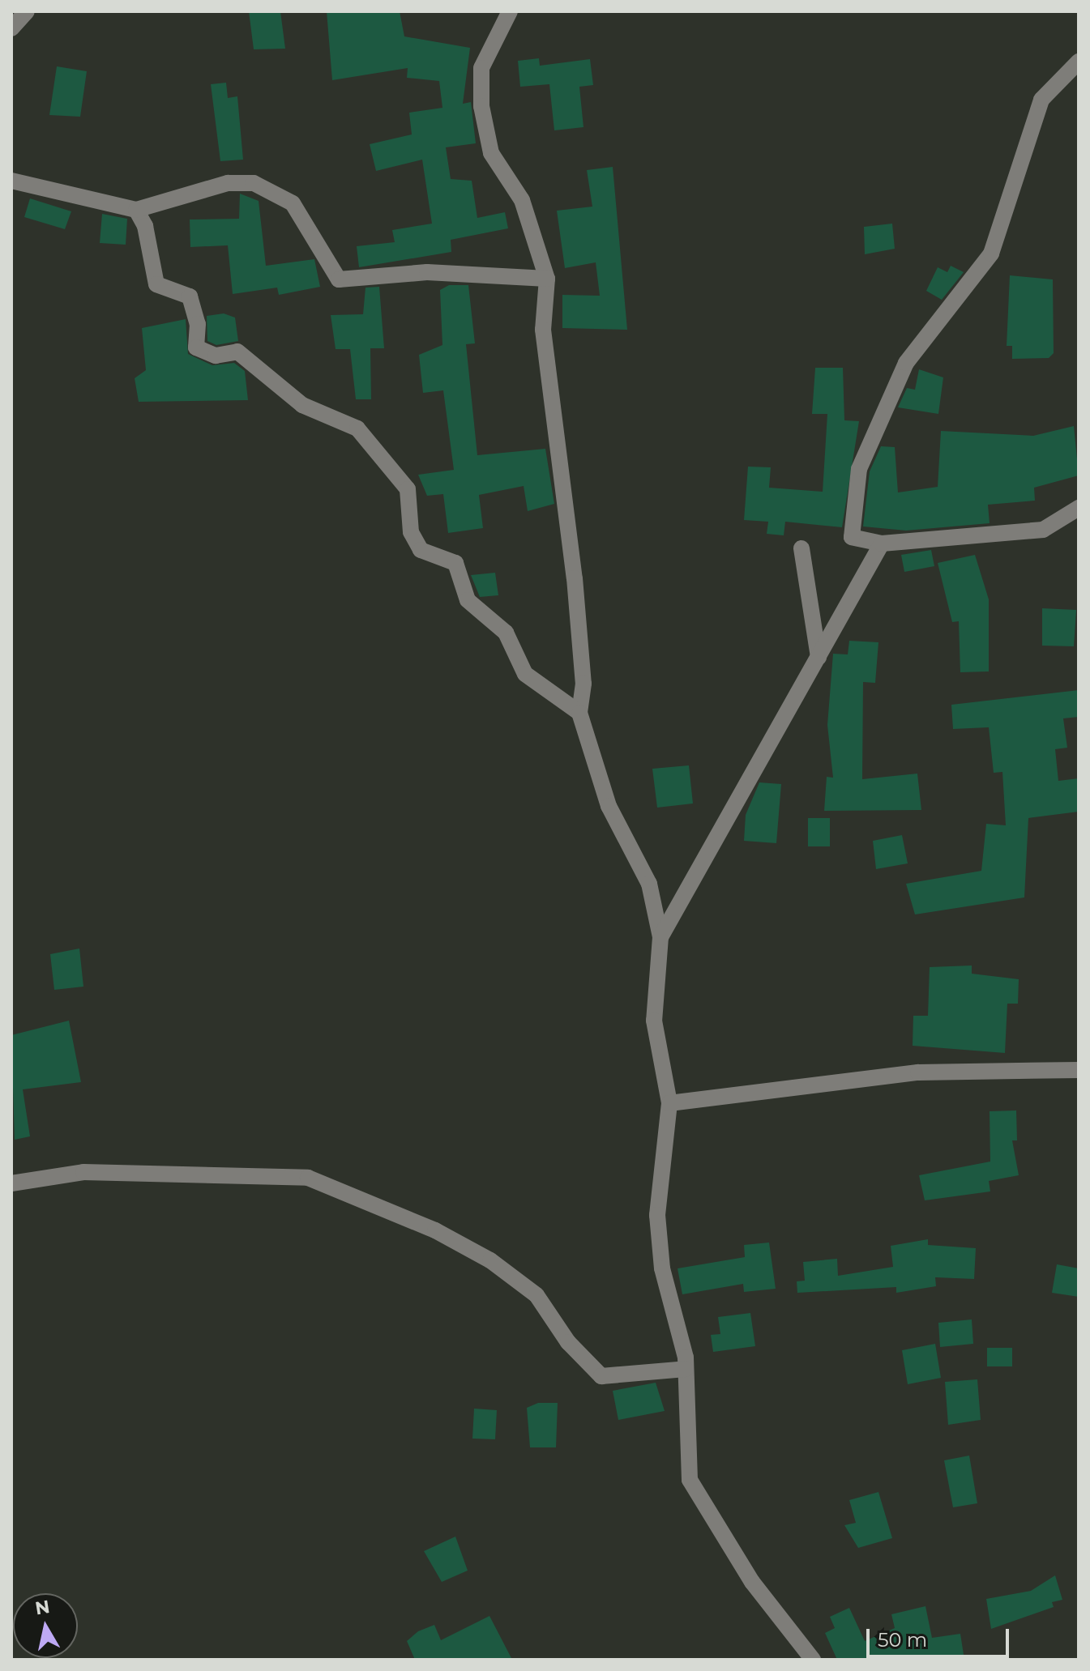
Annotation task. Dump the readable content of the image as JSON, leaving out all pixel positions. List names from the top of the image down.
{
  "scale_bar": "50 m",
  "north": "top"
}
